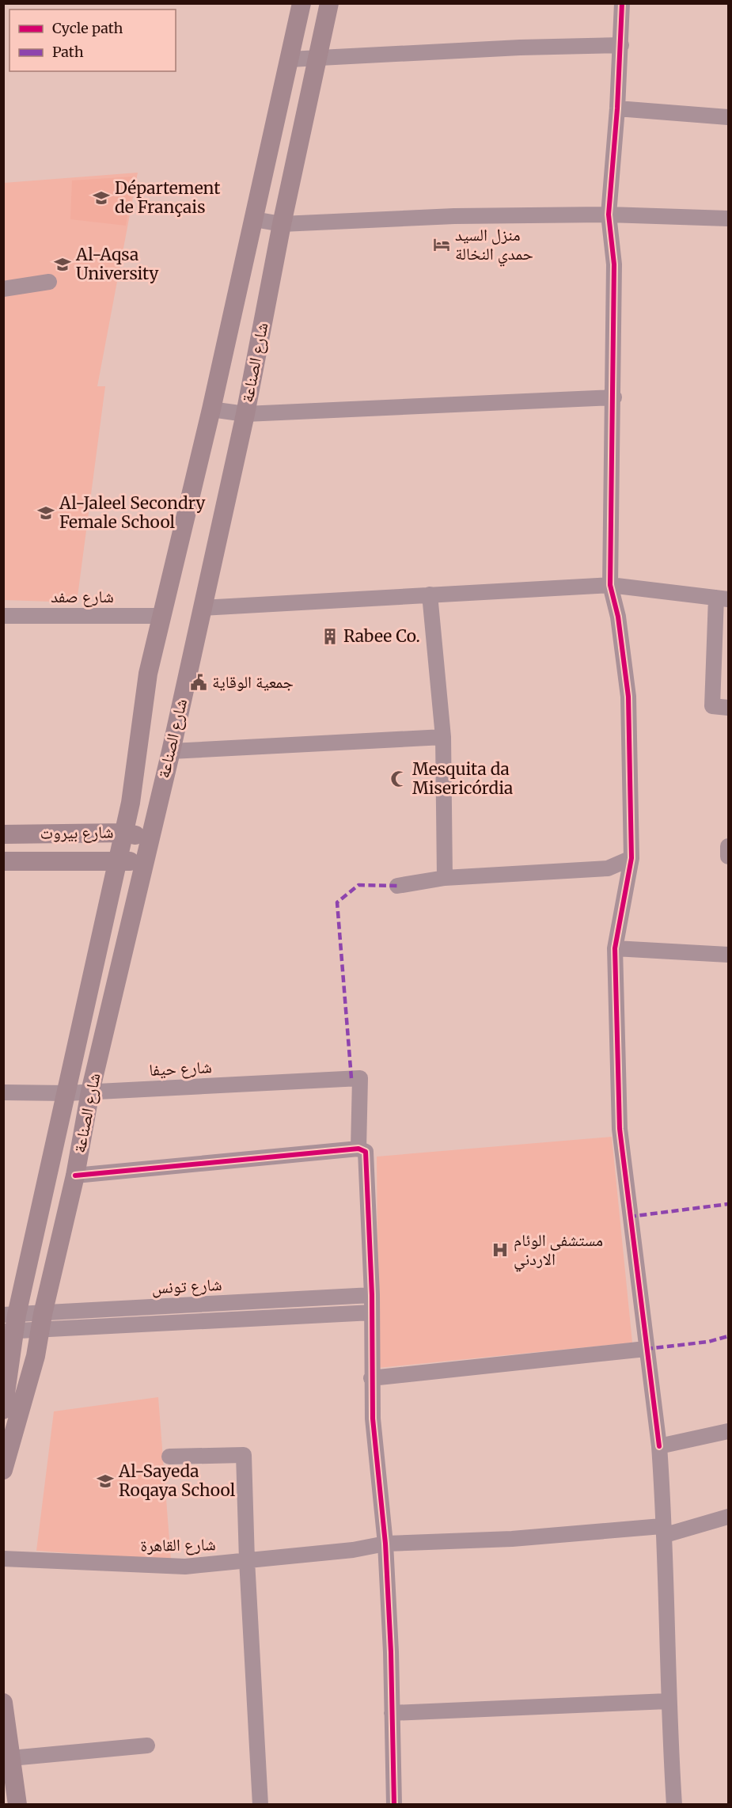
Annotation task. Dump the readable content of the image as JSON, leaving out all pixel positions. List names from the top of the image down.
{
  "streets": {
    "main road": ["شارع الصناعة", "شارع بيروت"],
    "street": [
      "شارع صفد",
      "شارع حيفا",
      "شارع تونس",
      "شارع القاهرة"
    ]
  },
  "crossings": [
    ["شارع الصناعة", "شارع صفد"],
    ["شارع الصناعة", "شارع بيروت"],
    ["شارع الصناعة", "شارع حيفا"],
    ["شارع الصناعة", "شارع تونس"]
  ],
  "places": {
    "school or university": [
      "Département de Français",
      "Al-Aqsa University",
      "Al-Jaleel Secondry Female School",
      "Al-Sayeda Roqaya School"
    ],
    "hotel": ["منزل السيد حمدي النخالة"],
    "building": ["Rabee Co."],
    "public building": ["جمعية الوقاية"],
    "mosque": ["Mesquita da Misericórdia"],
    "hospital": ["مستشفى الوئام الاردني"]
  },
  "legend": ["Cycle path", "Path"]
}
